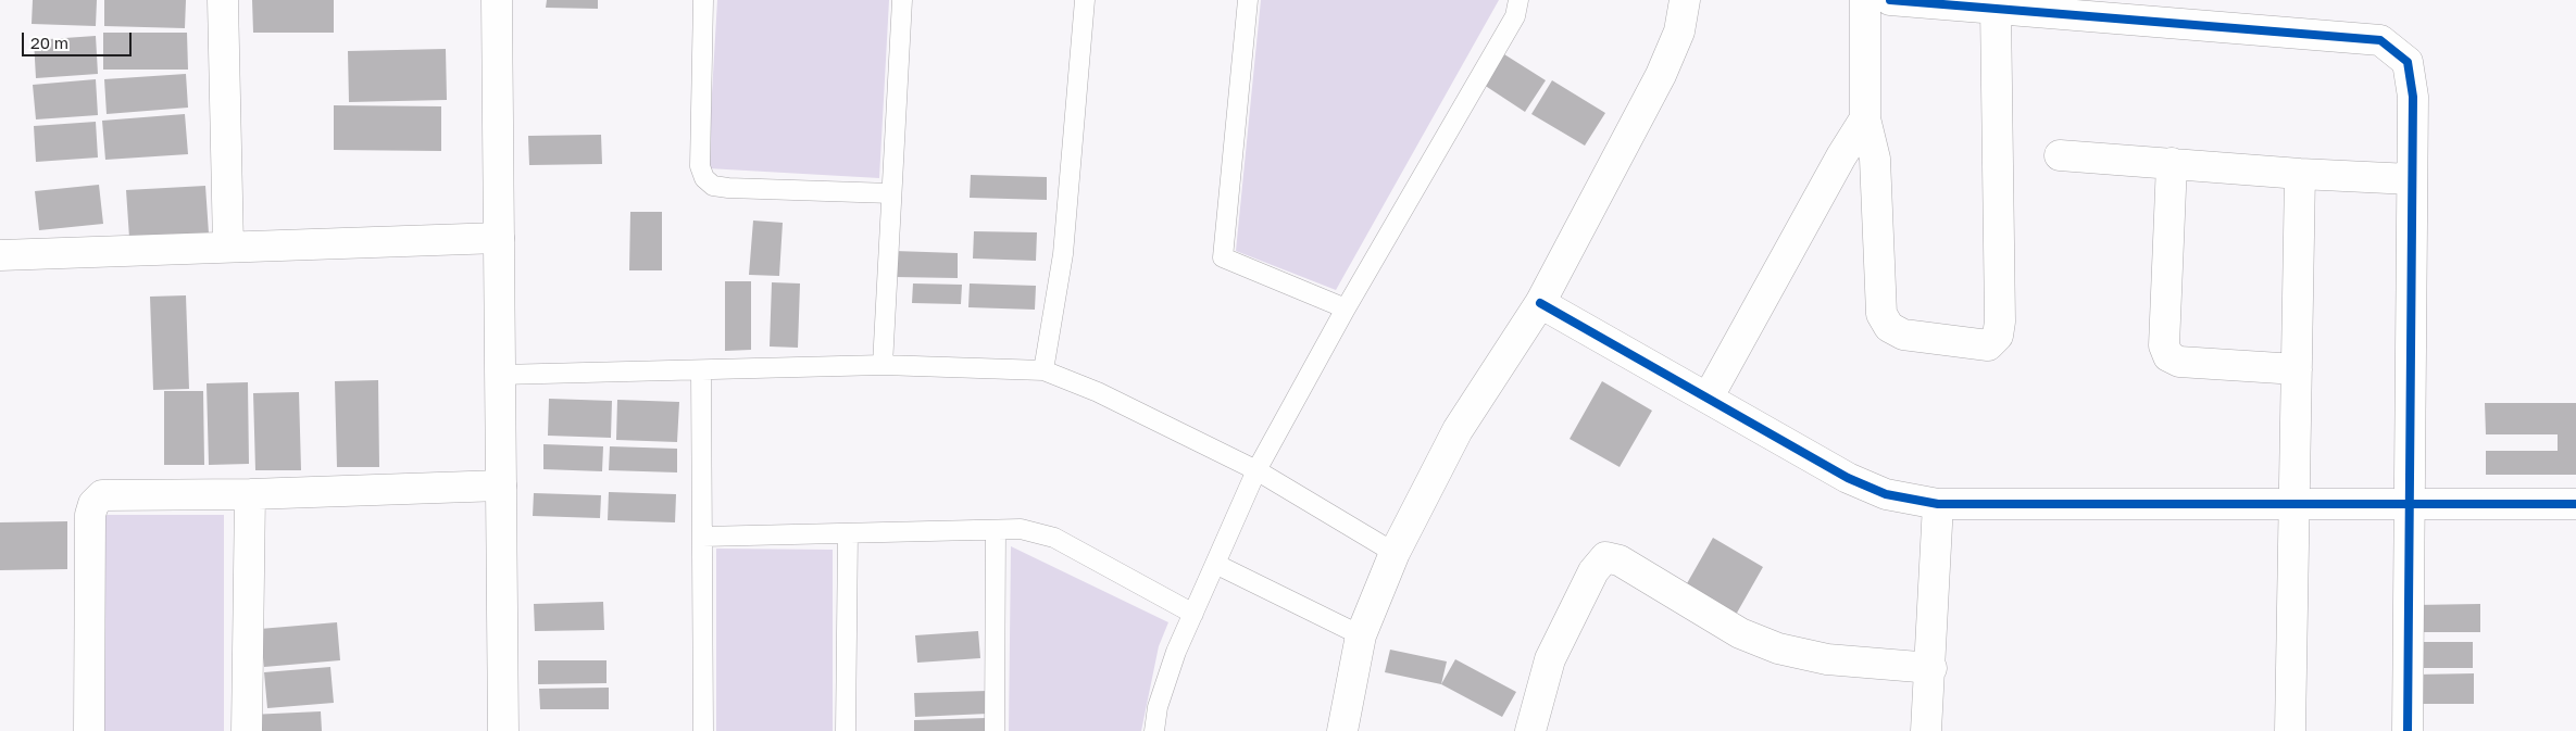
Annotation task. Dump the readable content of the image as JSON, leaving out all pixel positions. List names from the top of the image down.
{
  "scale_bar": "20 m"
}
